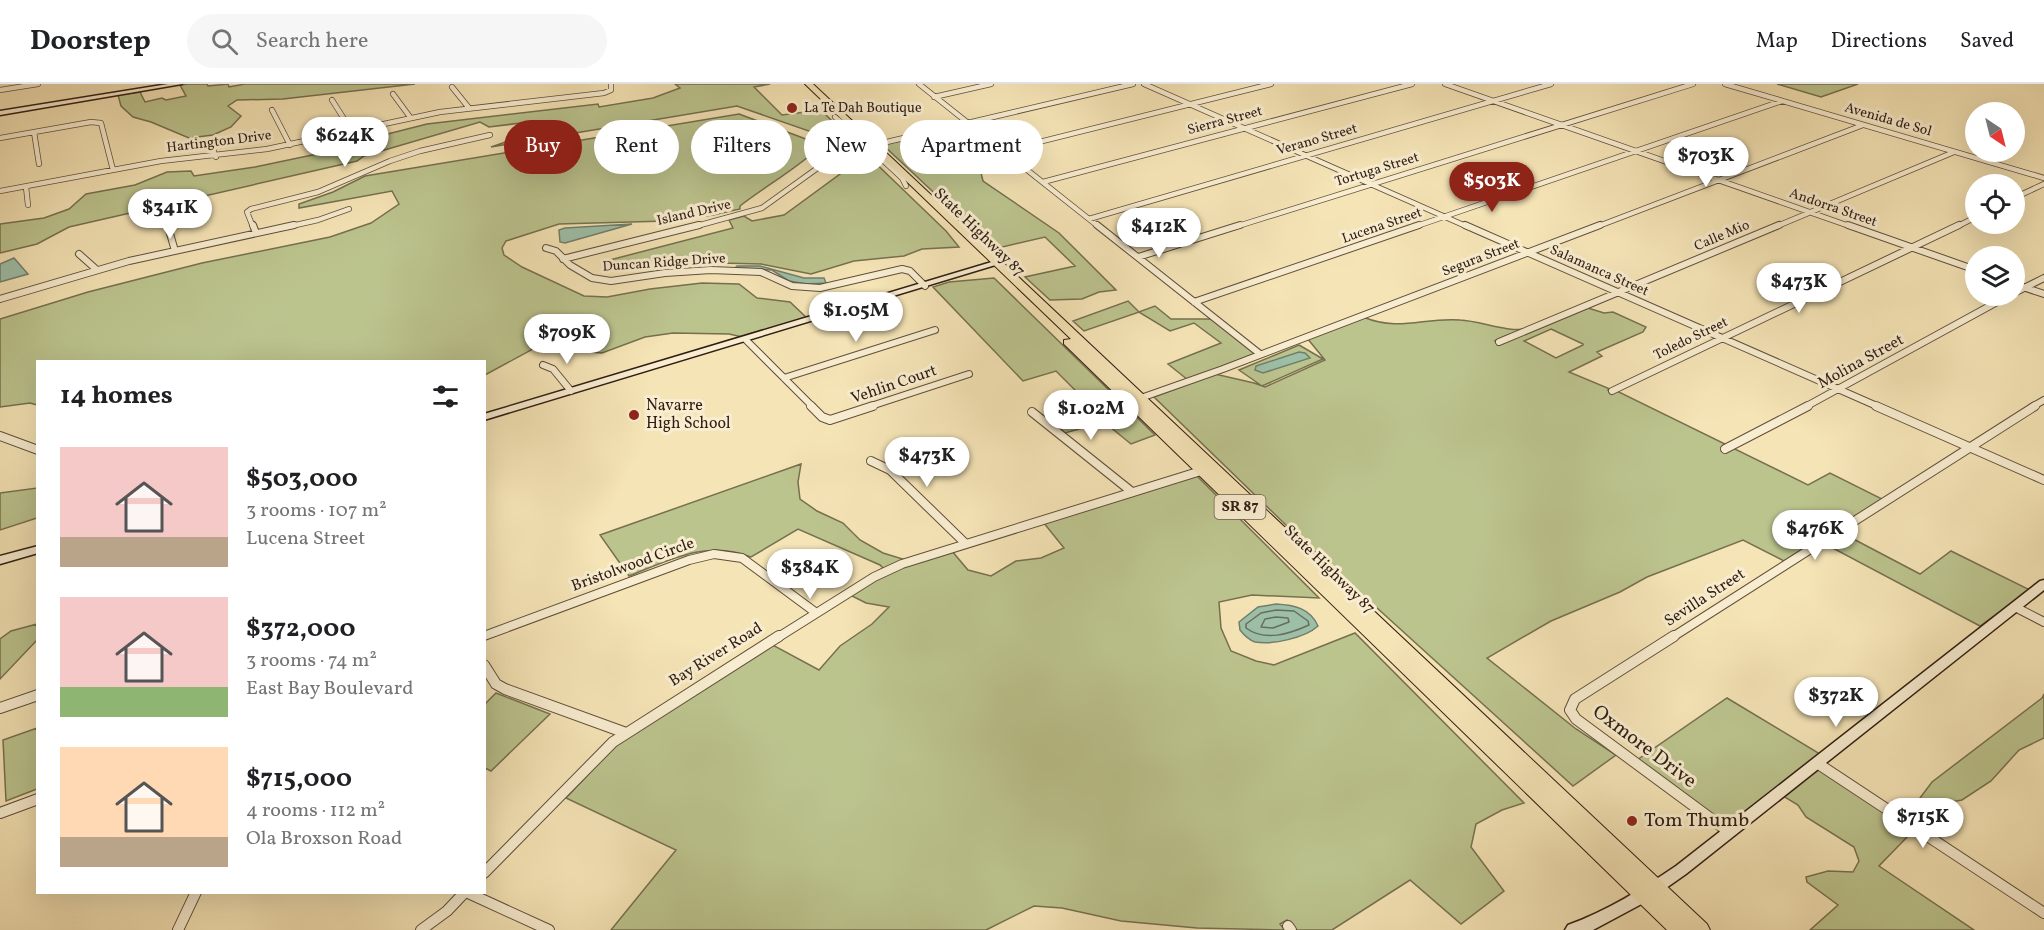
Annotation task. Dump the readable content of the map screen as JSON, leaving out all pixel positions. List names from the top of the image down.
{
  "streets": {
    "highway": ["State Highway 87", "SR 87"],
    "street": [
      "Avenida de Sol",
      "Sierra Street",
      "Verano Street",
      "Hartington Drive",
      "Tortuga Street",
      "Andorra Street",
      "Island Drive",
      "Lucena Street",
      "Calle Mio",
      "Segura Street",
      "Duncan Ridge Drive",
      "Salamanca Street",
      "Toledo Street",
      "Molina Street",
      "Vehlin Court",
      "Bristolwood Circle",
      "Sevilla Street",
      "Bay River Road",
      "Oxmore Drive"
    ]
  },
  "crossings": [
    ["Avenida de Sol", "Lucena Street"],
    ["Avenida de Sol", "Calle Mio"],
    ["Avenida de Sol", "Segura Street"],
    ["Sierra Street", "Salamanca Street"],
    ["Verano Street", "Andorra Street"],
    ["Verano Street", "Salamanca Street"],
    ["Tortuga Street", "Andorra Street"],
    ["Tortuga Street", "Salamanca Street"],
    ["Andorra Street", "Lucena Street"],
    ["Andorra Street", "Calle Mio"],
    ["Andorra Street", "Segura Street"],
    ["Andorra Street", "Toledo Street"],
    ["Island Drive", "Duncan Ridge Drive"],
    ["Lucena Street", "Salamanca Street"],
    ["State Highway 87", "SR 87"],
    ["State Highway 87", "Bay River Road"],
    ["Calle Mio", "Salamanca Street"],
    ["Segura Street", "Salamanca Street"],
    ["Segura Street", "SR 87"],
    ["Salamanca Street", "Toledo Street"],
    ["Salamanca Street", "Molina Street"],
    ["Salamanca Street", "Sevilla Street"],
    ["SR 87", "Bay River Road"],
    ["Bristolwood Circle", "Bay River Road"],
    ["Sevilla Street", "Oxmore Drive"]
  ],
  "places": ["La Te Dah Boutique", "Navarre High School", "Tom Thumb"],
  "north": "bottom right",
  "page": {
    "header": "Doorstep",
    "search": "Search here",
    "nav": ["Map", "Directions", "Saved"],
    "price": [
      "$624K",
      "$703K",
      "$503K",
      "$341K",
      "$412K",
      "$473K",
      "$1.05M",
      "$709K",
      "$1.02M",
      "$473K",
      "$476K",
      "$384K",
      "$372K",
      "$715K"
    ],
    "chip": [
      "Buy",
      "Rent",
      "Filters",
      "New",
      "Apartment"
    ],
    "heading": "14 homes",
    "list": [
      {
        "name": "$503,000",
        "note": "3 rooms · 107 m² · Lucena Street"
      },
      {
        "name": "$372,000",
        "note": "3 rooms · 74 m² · East Bay Boulevard"
      },
      {
        "name": "$715,000",
        "note": "4 rooms · 112 m² · Ola Broxson Road"
      }
    ]
  }
}
